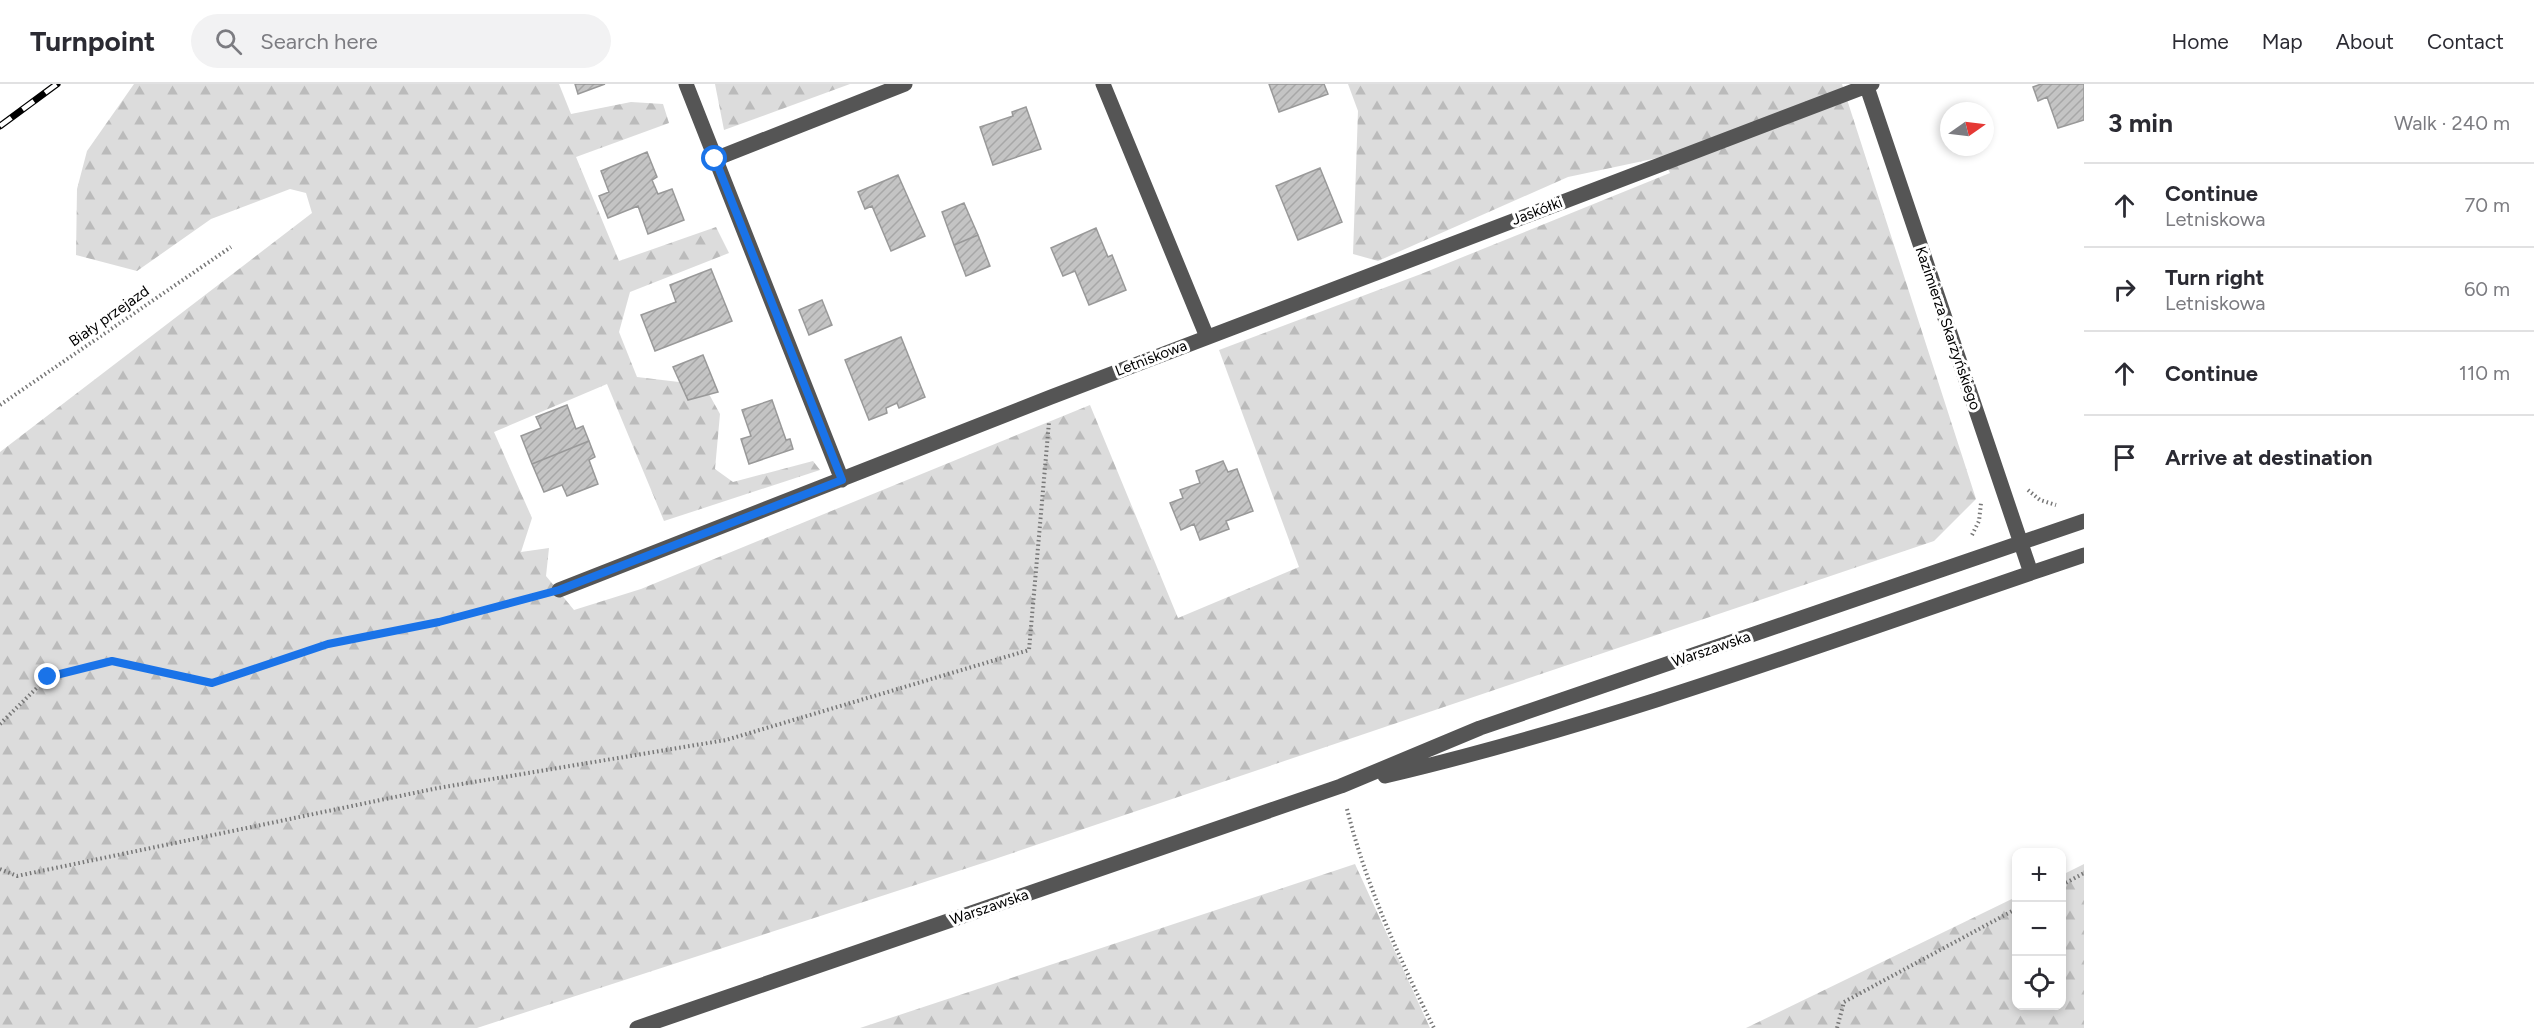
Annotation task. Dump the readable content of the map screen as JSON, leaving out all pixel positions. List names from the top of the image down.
{
  "streets": {
    "street": [
      "Jaskółki",
      "Kazimierza Skarżyńskiego",
      "Letniskowa",
      "Warszawska"
    ],
    "path": ["Biały przejazd"]
  },
  "crossings": [
    ["Jaskółki", "Kazimierza Skarżyńskiego"],
    ["Jaskółki", "Letniskowa"],
    ["Kazimierza Skarżyńskiego", "Warszawska"]
  ],
  "north": "right",
  "page": {
    "header": "Turnpoint",
    "search": "Search here",
    "nav": [
      "Home",
      "Map",
      "About",
      "Contact"
    ],
    "heading": ["3 min", "Walk · 240 m"],
    "list": [
      ["Continue", "Letniskowa", "70 m"],
      ["Turn right", "Letniskowa", "60 m"],
      ["Continue", "110 m"],
      "Arrive at destination"
    ],
    "map_buttons": ["+", "−"]
  }
}
